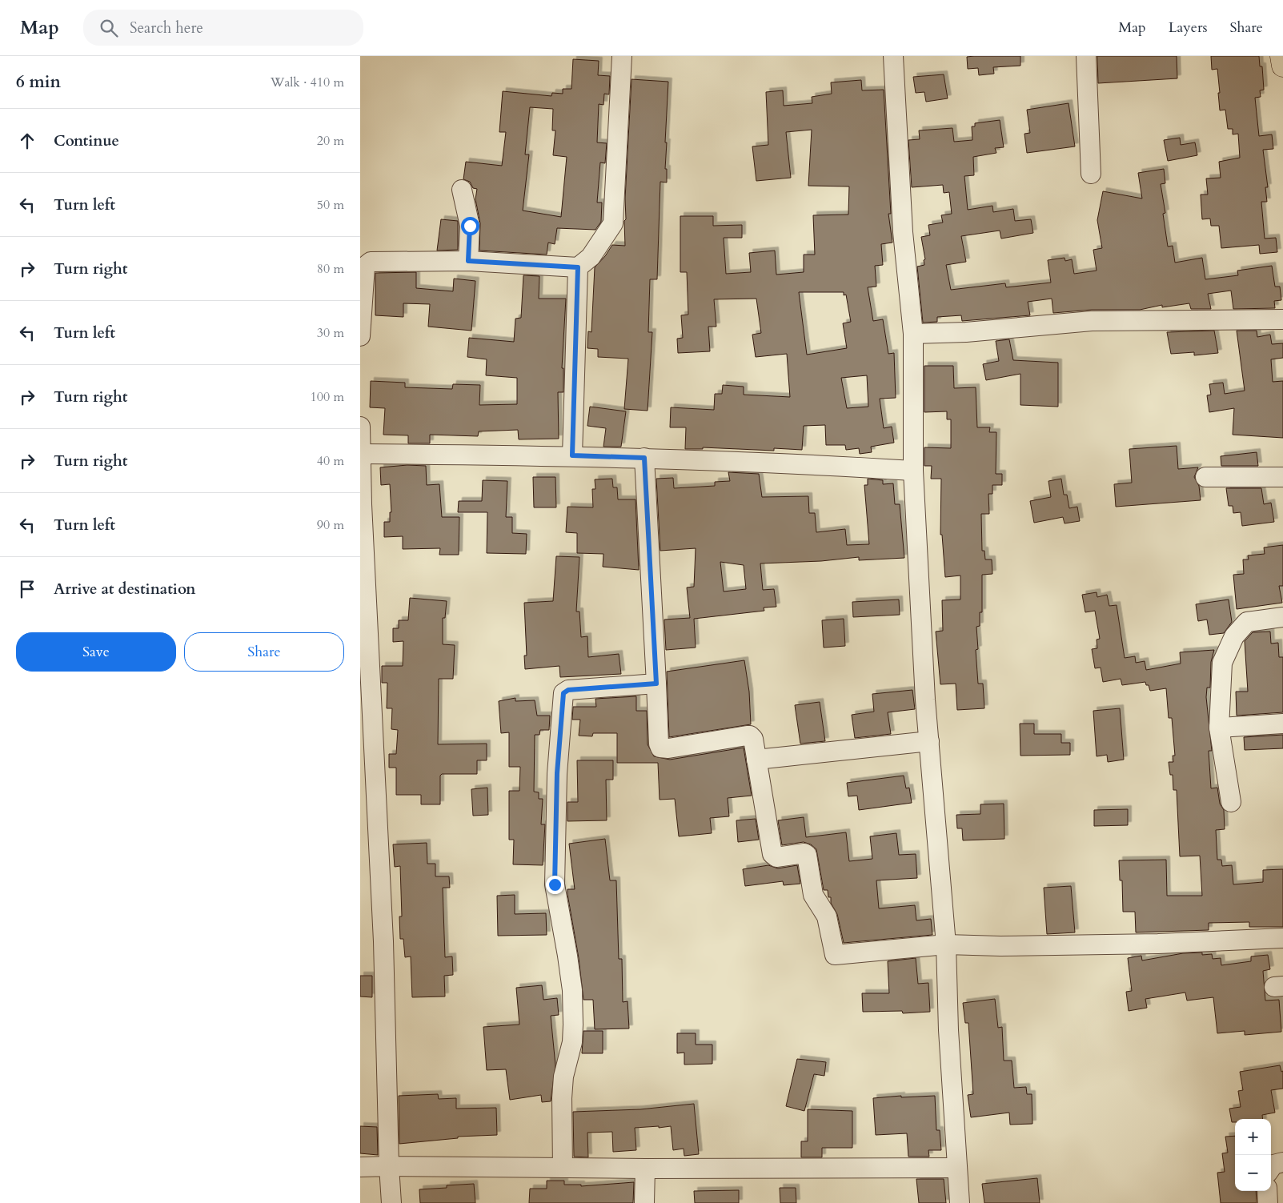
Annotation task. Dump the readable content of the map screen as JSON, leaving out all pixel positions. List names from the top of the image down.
{
  "page": {
    "header": "Map",
    "search": "Search here",
    "nav": ["Map", "Layers", "Share"],
    "heading": ["6 min", "Walk · 410 m"],
    "list": [
      ["Continue", "20 m"],
      ["Turn left", "50 m"],
      ["Turn right", "80 m"],
      ["Turn left", "30 m"],
      ["Turn right", "100 m"],
      ["Turn right", "40 m"],
      ["Turn left", "90 m"],
      "Arrive at destination"
    ],
    "buttons": ["Save", "Share"],
    "map_buttons": ["+", "−"]
  }
}
